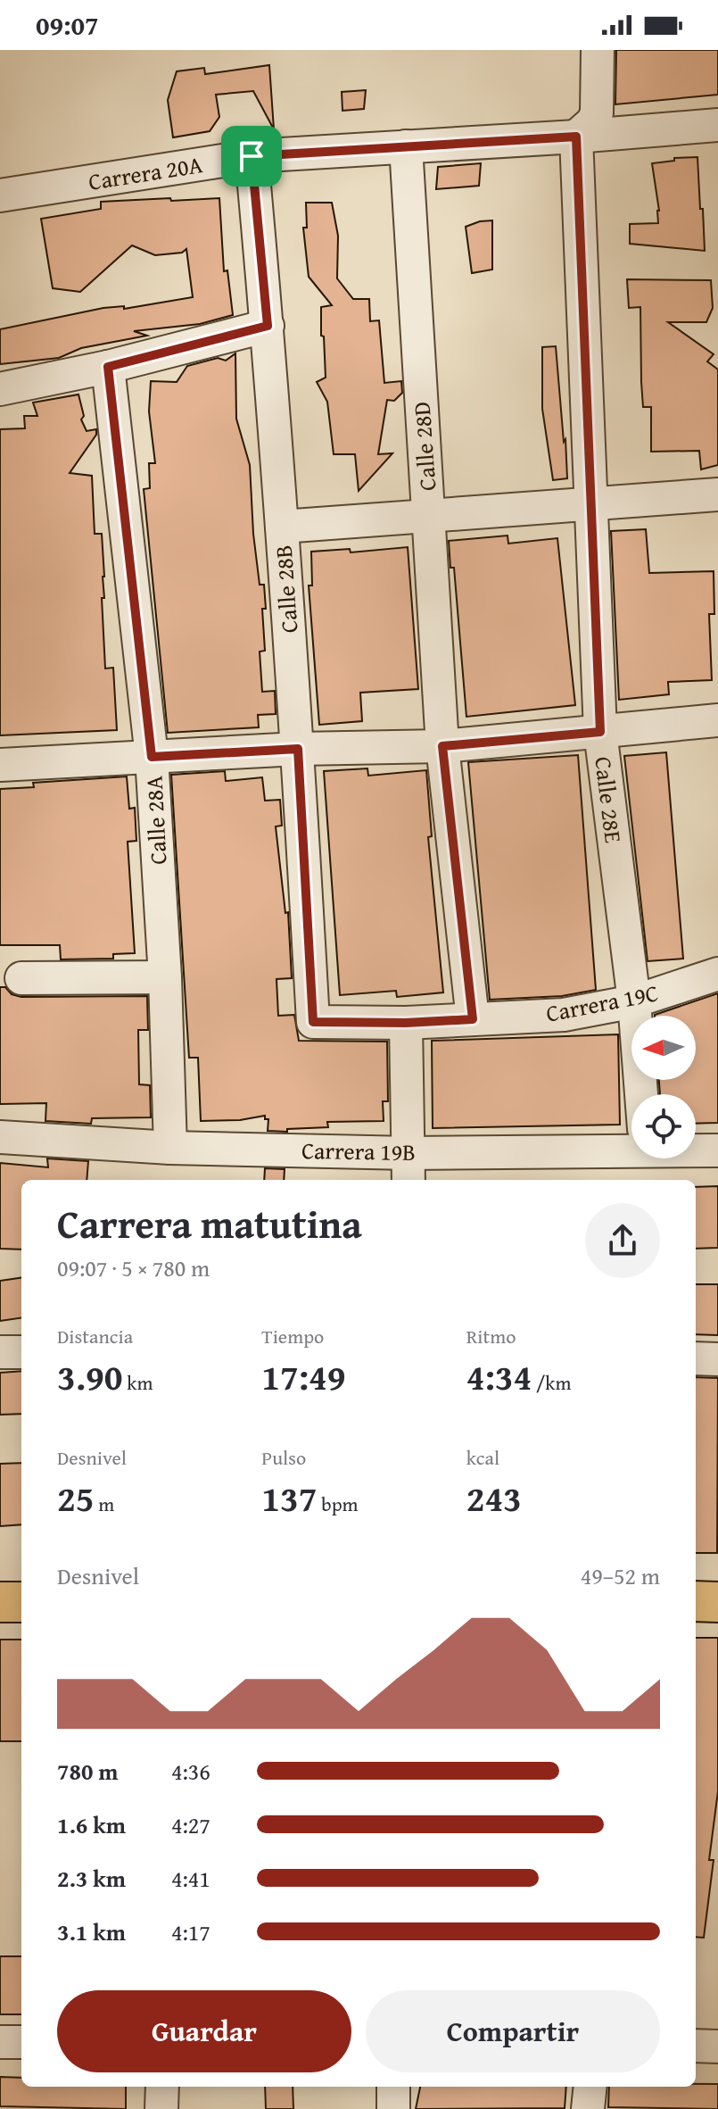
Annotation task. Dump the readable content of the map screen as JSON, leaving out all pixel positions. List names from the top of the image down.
{
  "streets": {
    "street": [
      "Carrera 20A",
      "Calle 28D",
      "Calle 28B",
      "Calle 28E",
      "Calle 28A",
      "Carrera 19C",
      "Carrera 19B"
    ]
  },
  "crossings": [
    ["Carrera 20A", "Calle 28D"],
    ["Carrera 20A", "Calle 28B"],
    ["Carrera 20A", "Calle 28E"],
    ["Calle 28D", "Carrera 19C"],
    ["Calle 28B", "Carrera 19C"],
    ["Calle 28E", "Carrera 19C"],
    ["Calle 28A", "Carrera 19B"]
  ],
  "north": "left",
  "page": {
    "status": "09:07",
    "heading": ["Carrera matutina", "09:07 · 5 × 780 m"],
    "stats": [
      ["Distancia", "3.90 km"],
      ["Tiempo", "17:49"],
      ["Ritmo", "4:34 /km"],
      ["Desnivel", "25 m"],
      ["Pulso", "137 bpm"],
      ["kcal", "243"]
    ],
    "chart": ["Desnivel", "49–52 m"],
    "list": [
      {
        "name": "780 m",
        "note": "4:36"
      },
      {
        "name": "1.6 km",
        "note": "4:27"
      },
      {
        "name": "2.3 km",
        "note": "4:41"
      },
      {
        "name": "3.1 km",
        "note": "4:17"
      }
    ],
    "buttons": ["Guardar", "Compartir"]
  }
}
